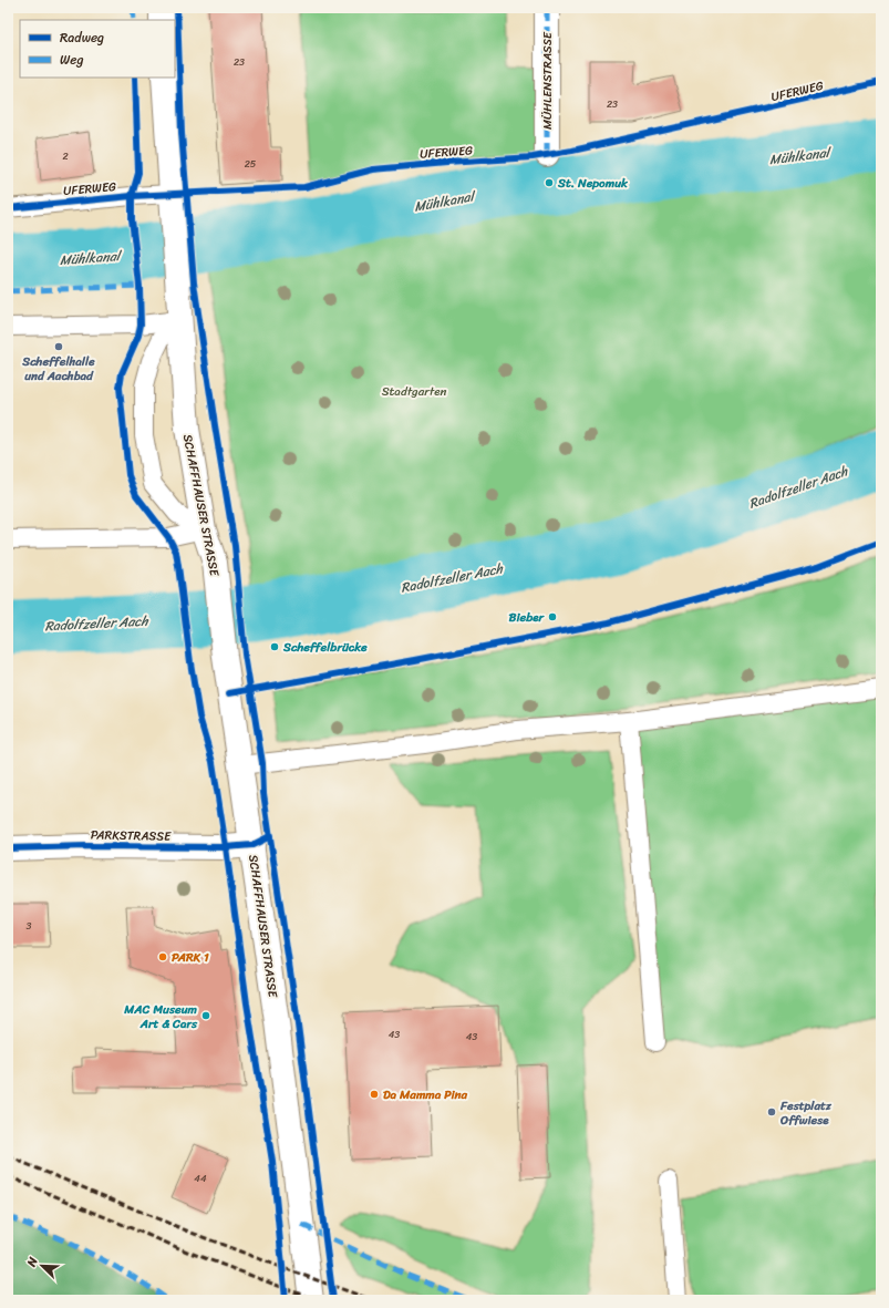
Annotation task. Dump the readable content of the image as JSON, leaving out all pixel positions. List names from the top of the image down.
{
  "streets": {
    "main road": ["MÜHLENSTRASSE", "SCHAFFHAUSER STRASSE", "PARKSTRASSE"],
    "lane": ["UFERWEG"]
  },
  "crossings": [
    ["UFERWEG", "SCHAFFHAUSER STRASSE"],
    ["SCHAFFHAUSER STRASSE", "PARKSTRASSE"]
  ],
  "water": ["Mühlkanal", "Radolfzeller Aach"],
  "parks": ["Stadtgarten"],
  "places": [
    "St. Nepomuk",
    "Scheffelhalle und Aachbad",
    "Bieber",
    "Scheffelbrücke",
    "PARK 1",
    "MAC Museum Art & Cars",
    "Da Mamma Pina",
    "Festplatz Offwiese"
  ],
  "house_numbers": [
    "23",
    "23",
    "2",
    "25",
    "3",
    "43",
    "43",
    "44"
  ],
  "legend": ["Radweg", "Weg"],
  "north": "top left"
}
